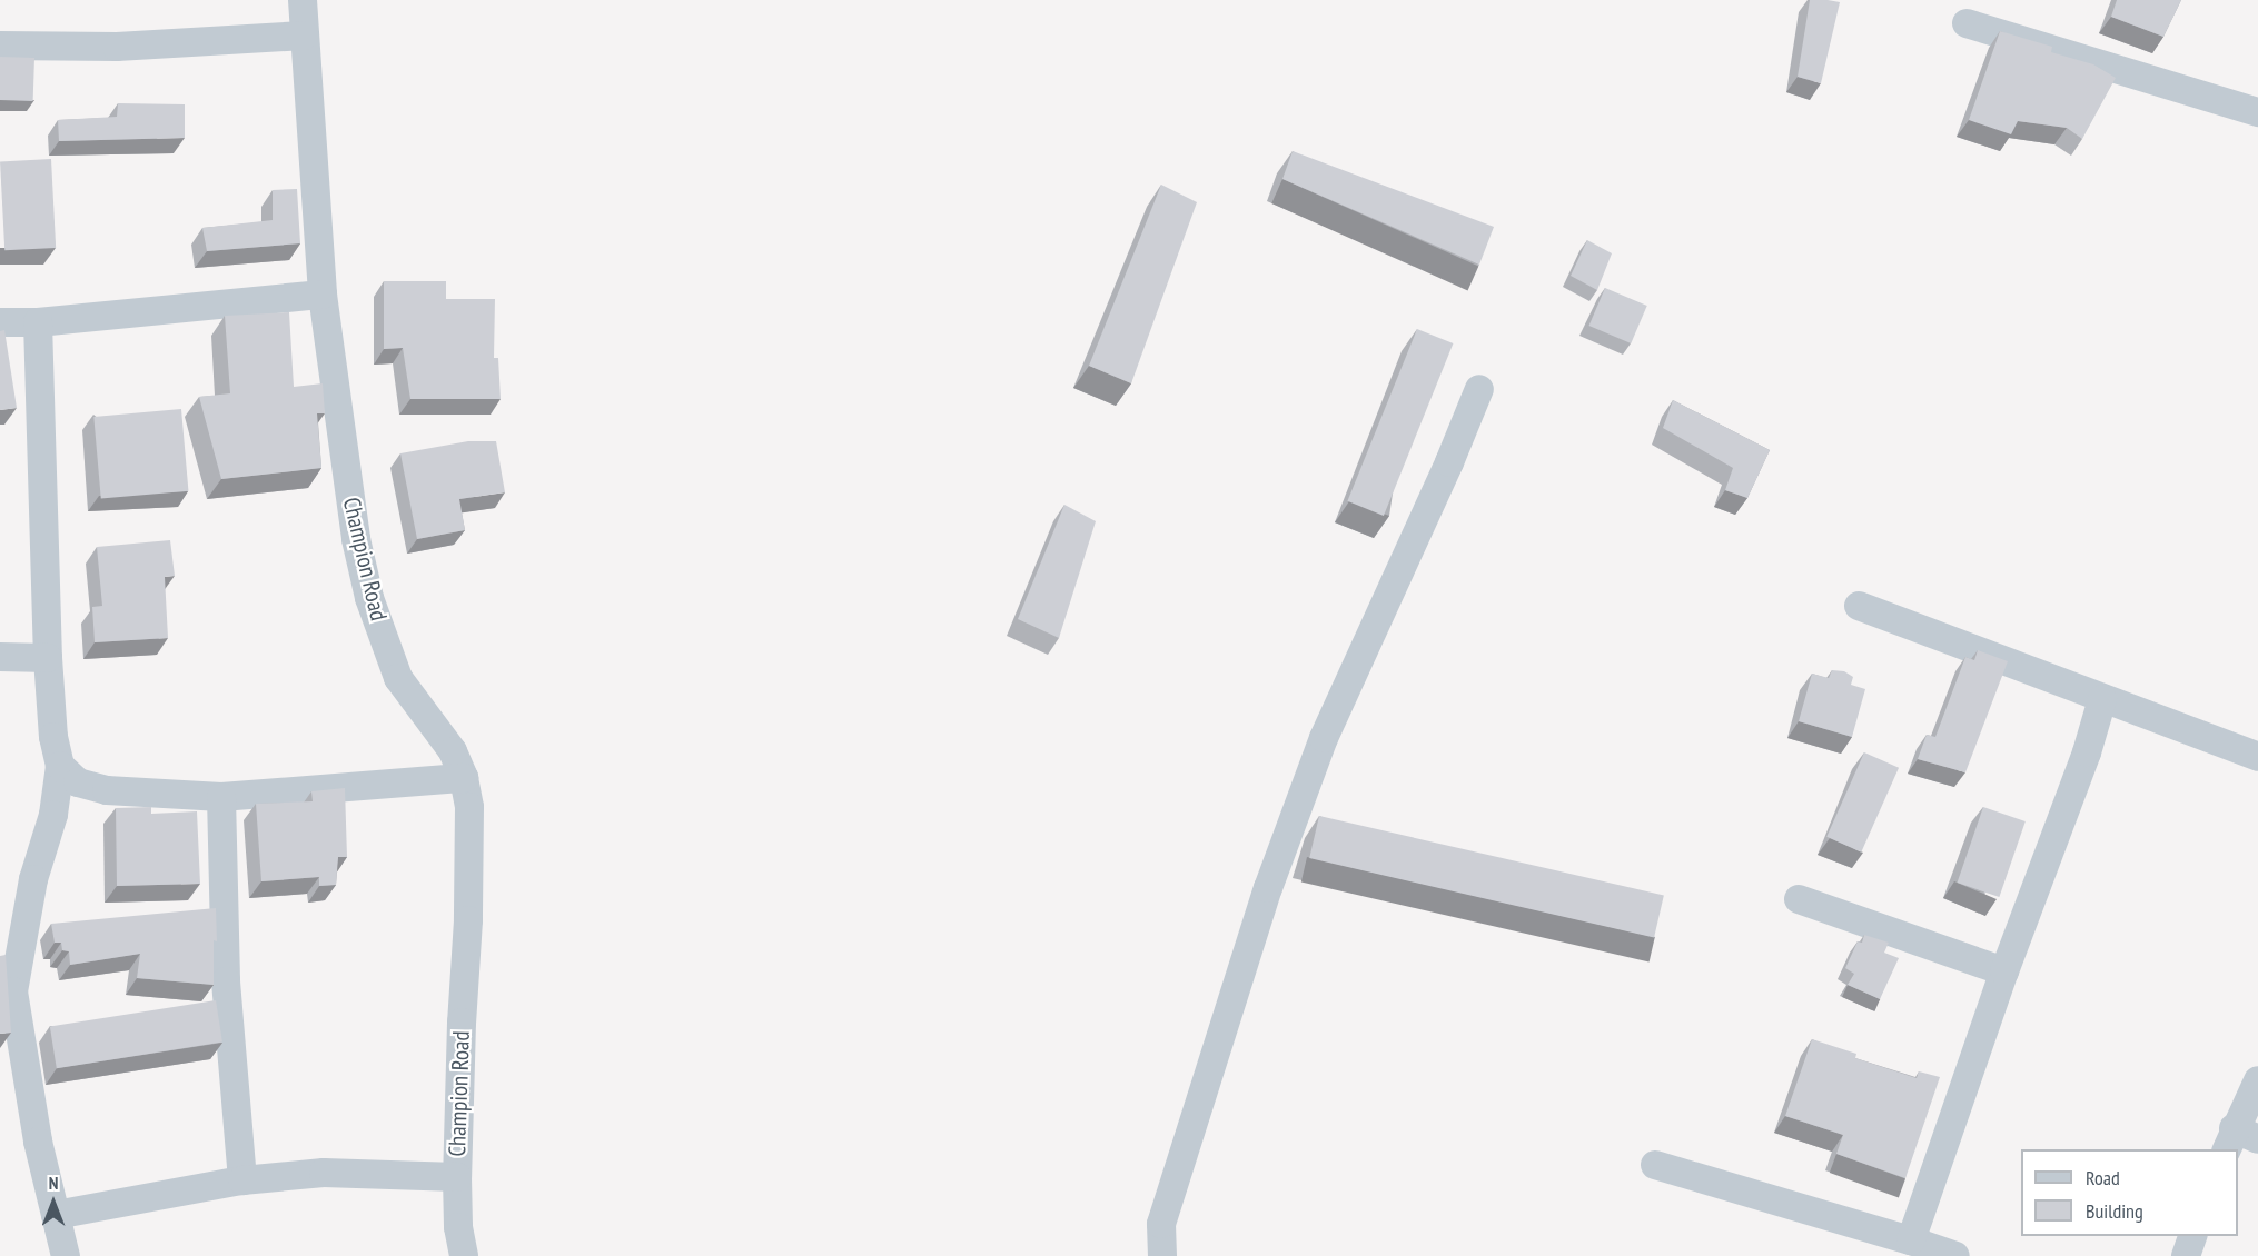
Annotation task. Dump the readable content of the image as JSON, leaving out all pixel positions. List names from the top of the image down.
{
  "streets": {
    "street": ["Champion Road"]
  },
  "legend": ["Road", "Building"],
  "north": "top"
}
